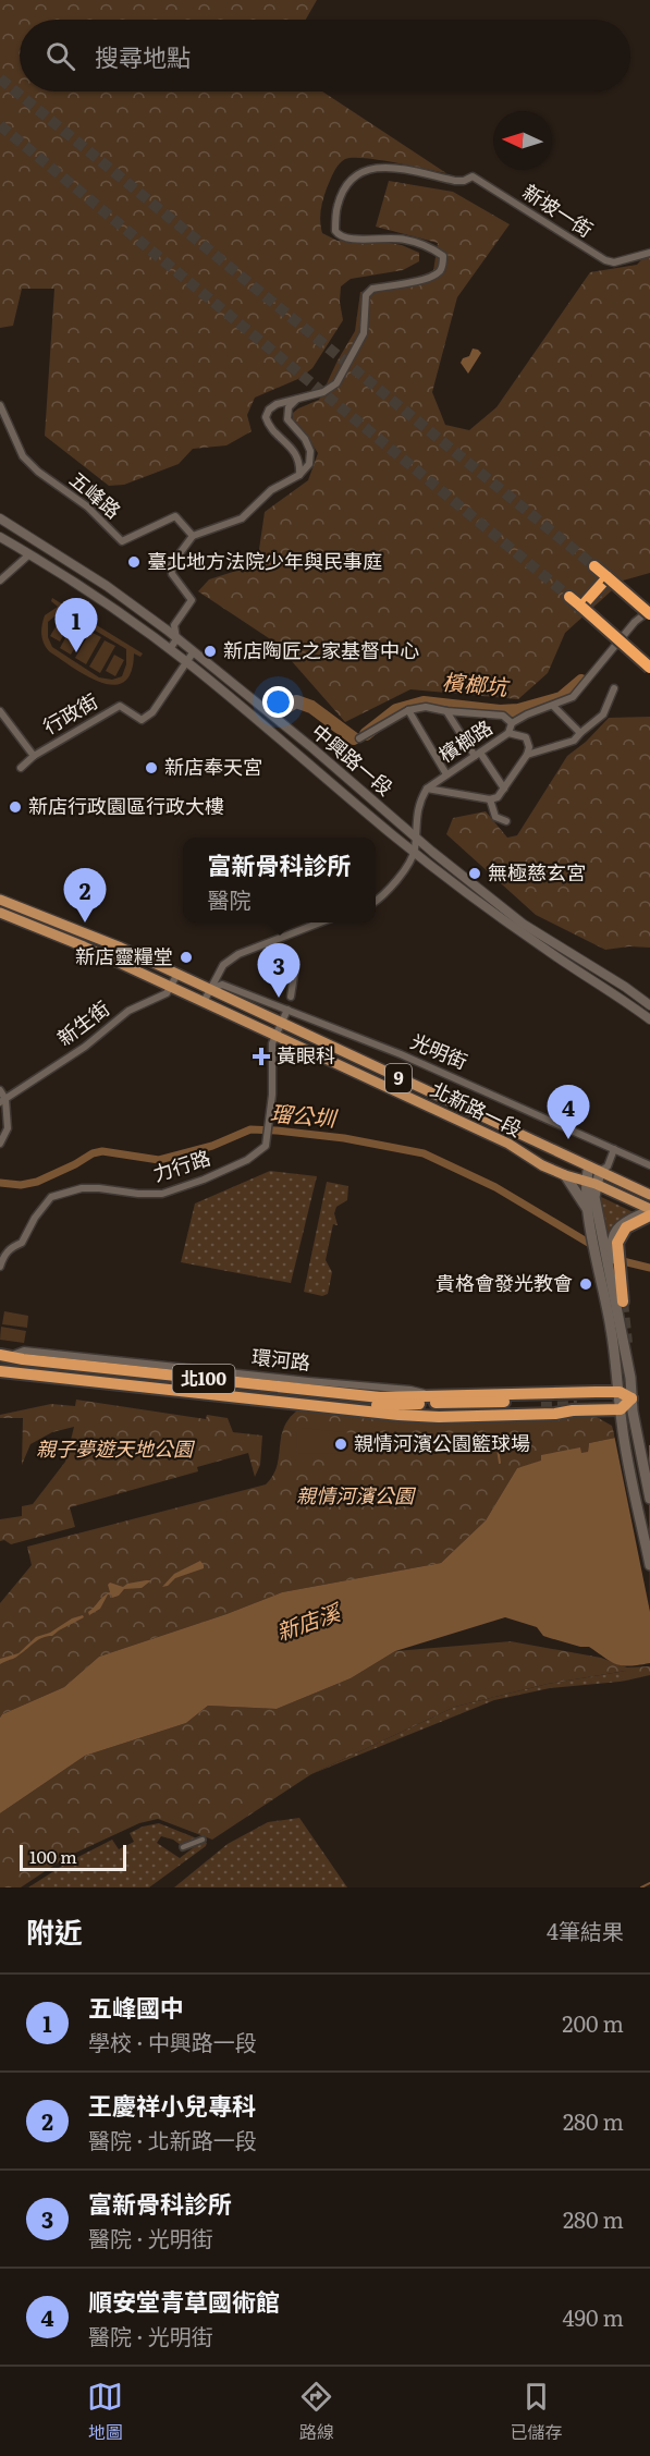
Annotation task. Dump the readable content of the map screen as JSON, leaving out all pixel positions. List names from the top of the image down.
{
  "streets": {
    "highway": ["環河路", "北100"],
    "main road": ["9", "北新路一段"],
    "street": [
      "新坡一街",
      "五峰路",
      "行政街",
      "檳榔路",
      "中興路一段",
      "新生街",
      "光明街",
      "力行路"
    ]
  },
  "crossings": [
    ["行政街", "中興路一段"],
    ["新生街", "北新路一段"],
    ["光明街", "北新路一段"],
    ["光明街", "力行路"],
    ["北新路一段", "力行路"],
    ["環河路", "北100"]
  ],
  "water": ["檳榔坑", "瑠公圳", "新店溪"],
  "parks": ["親子夢遊天地公園", "親情河濱公園"],
  "places": {
    "other": [
      "臺北地方法院少年與民事庭",
      "新店陶匠之家基督中心",
      "新店奉天宮",
      "新店行政園區行政大樓",
      "無極慈玄宮",
      "新店靈糧堂",
      "貴格會發光教會",
      "親情河濱公園籃球場"
    ],
    "health": ["黃眼科"]
  },
  "scale_bar": "100 m",
  "north": "left",
  "page": {
    "search": "搜尋地點",
    "pins": [
      "1",
      "2",
      "3",
      "4"
    ],
    "popup": ["富新骨科診所", "醫院"],
    "scale": "100 m",
    "heading": ["附近", "4筆結果"],
    "list": [
      {
        "mark": "1",
        "name": "五峰國中",
        "note": "學校 · 中興路一段",
        "value": "200 m"
      },
      {
        "mark": "2",
        "name": "王慶祥小兒專科",
        "note": "醫院 · 北新路一段",
        "value": "280 m"
      },
      {
        "mark": "3",
        "name": "富新骨科診所",
        "note": "醫院 · 光明街",
        "value": "280 m"
      },
      {
        "mark": "4",
        "name": "順安堂青草國術館",
        "note": "醫院 · 光明街",
        "value": "490 m"
      }
    ],
    "nav": ["地圖", "路線", "已儲存"]
  }
}
